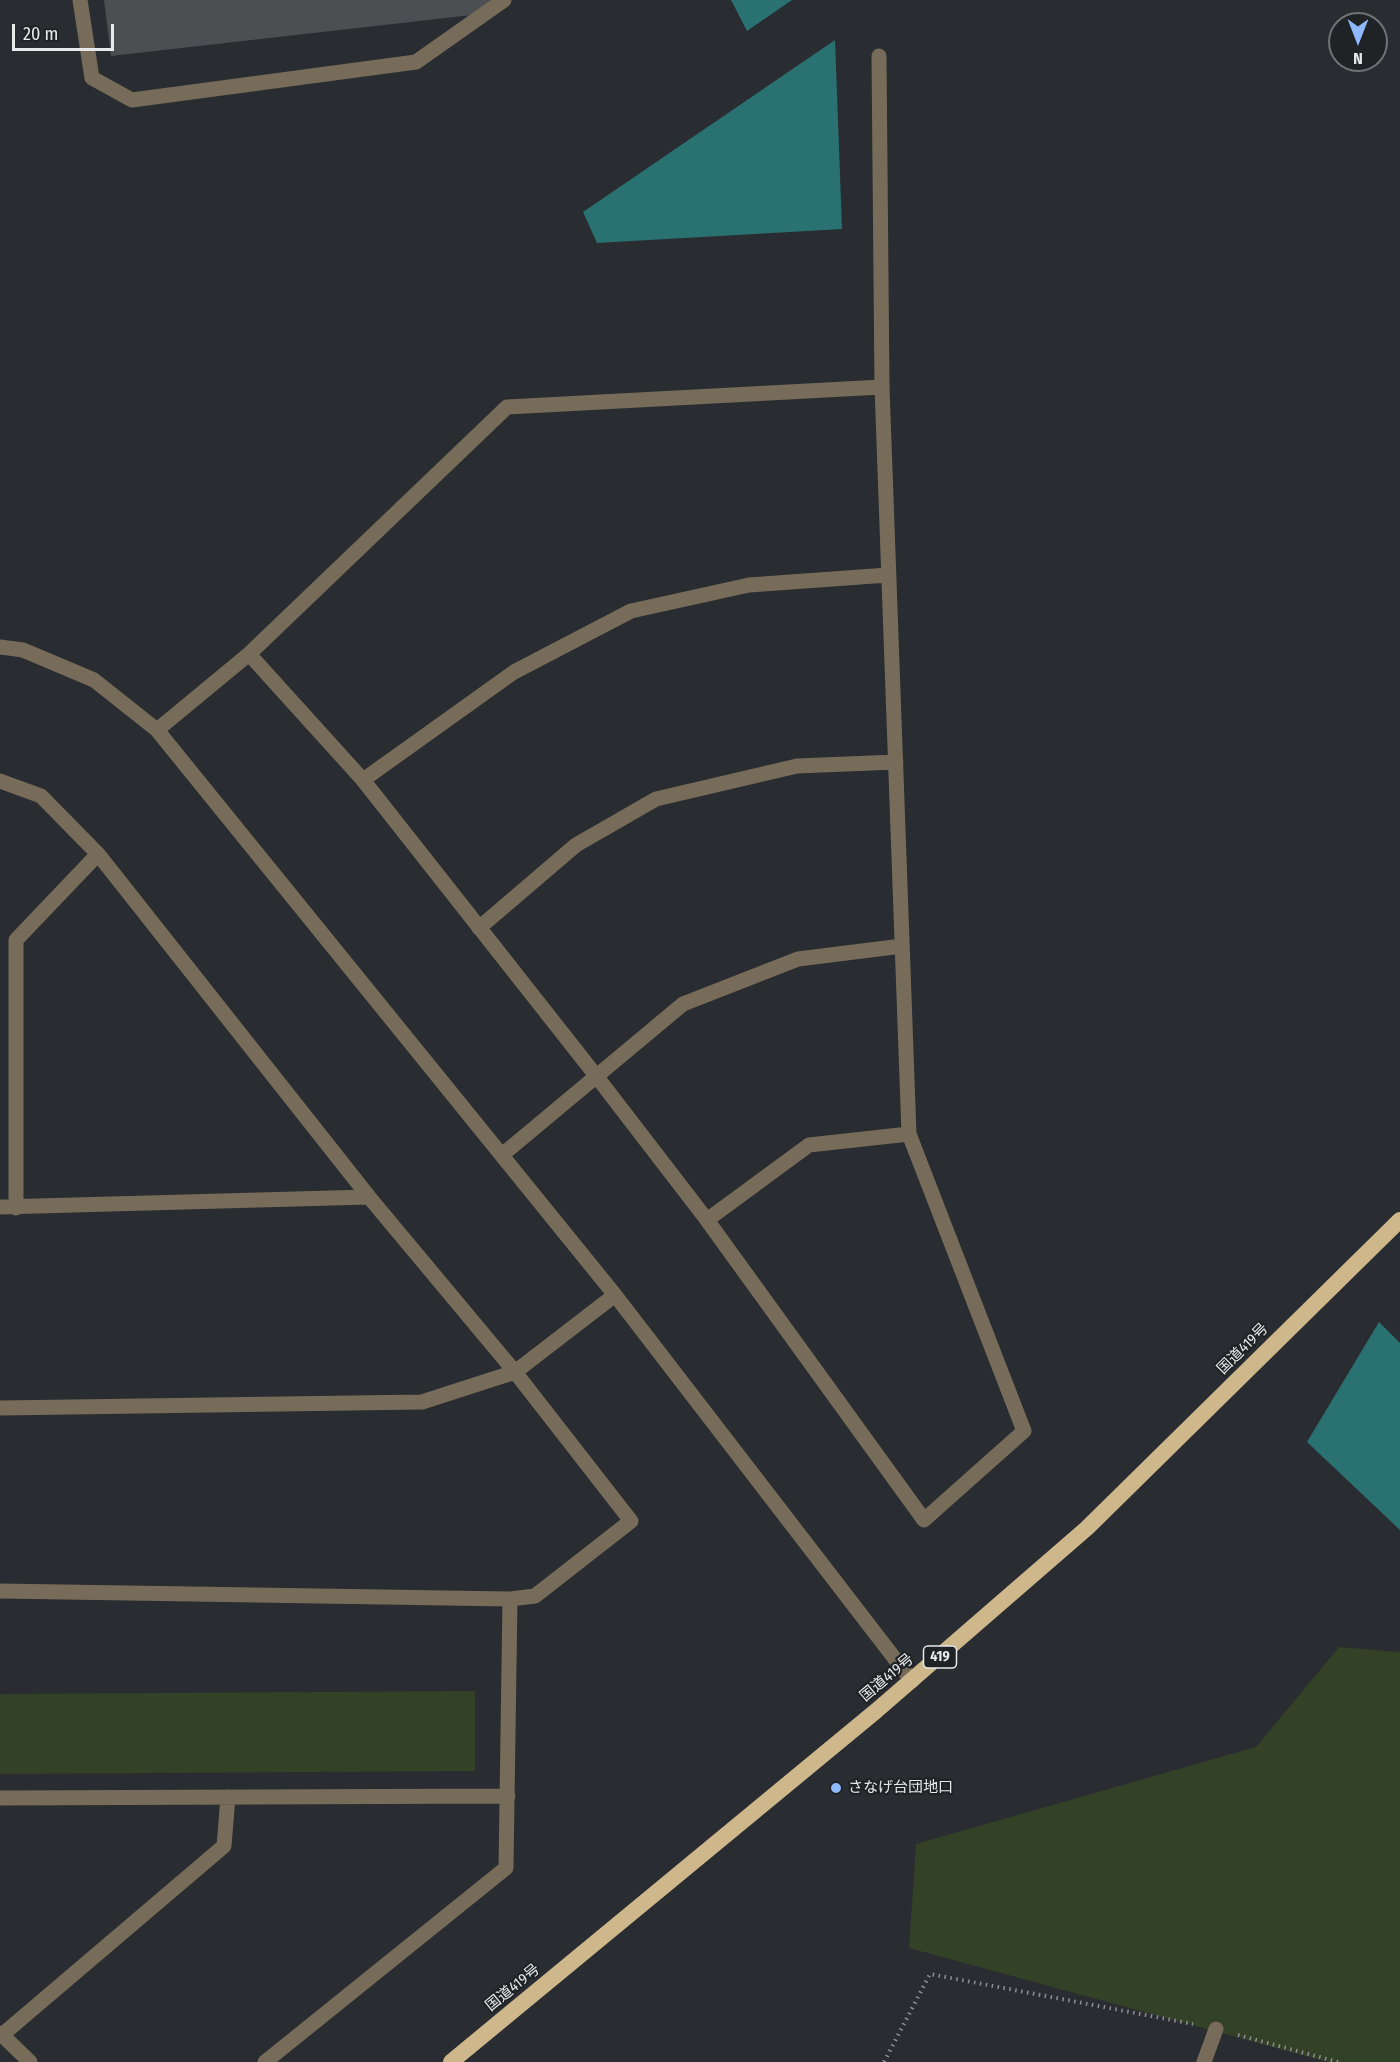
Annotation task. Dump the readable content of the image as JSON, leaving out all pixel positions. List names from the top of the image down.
{
  "streets": {
    "highway": ["国道419号", "419"]
  },
  "places": ["さなげ台団地口"],
  "scale_bar": "20 m",
  "north": "bottom"
}
